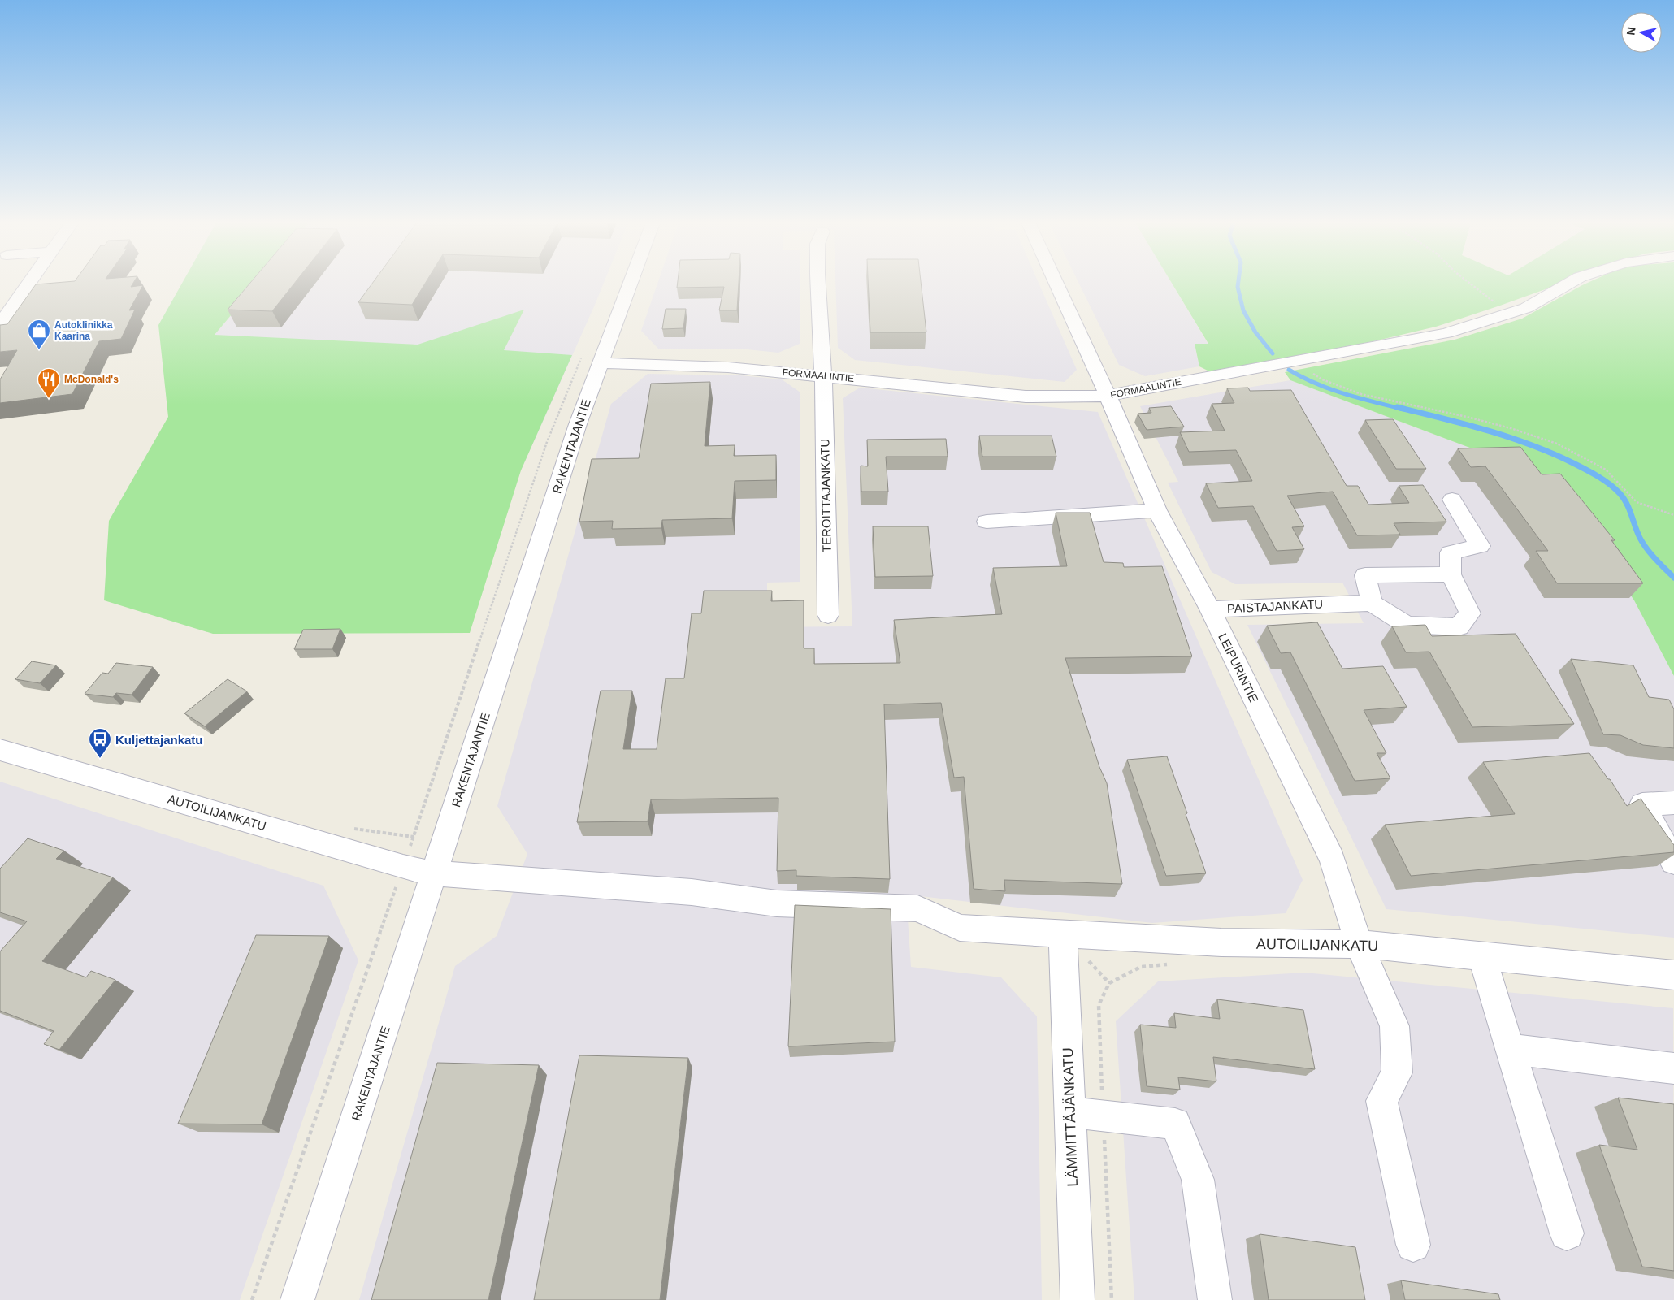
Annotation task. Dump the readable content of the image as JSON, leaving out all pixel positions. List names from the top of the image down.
{
  "streets": {
    "street": [
      "FORMAALINTIE",
      "RAKENTAJANTIE",
      "TEROITTAJANKATU",
      "PAISTAJANKATU",
      "LEIPURINTIE",
      "AUTOILIJANKATU",
      "LÄMMITTÄJÄNKATU"
    ]
  },
  "crossings": [
    ["FORMAALINTIE", "RAKENTAJANTIE"],
    ["FORMAALINTIE", "TEROITTAJANKATU"],
    ["FORMAALINTIE", "LEIPURINTIE"],
    ["RAKENTAJANTIE", "AUTOILIJANKATU"],
    ["PAISTAJANKATU", "LEIPURINTIE"],
    ["LEIPURINTIE", "AUTOILIJANKATU"],
    ["AUTOILIJANKATU", "LÄMMITTÄJÄNKATU"]
  ],
  "places": {
    "shop": ["Autoklinikka Kaarina"],
    "restaurant": ["McDonald's"],
    "bus stop": ["Kuljettajankatu"]
  },
  "north": "left"
}
